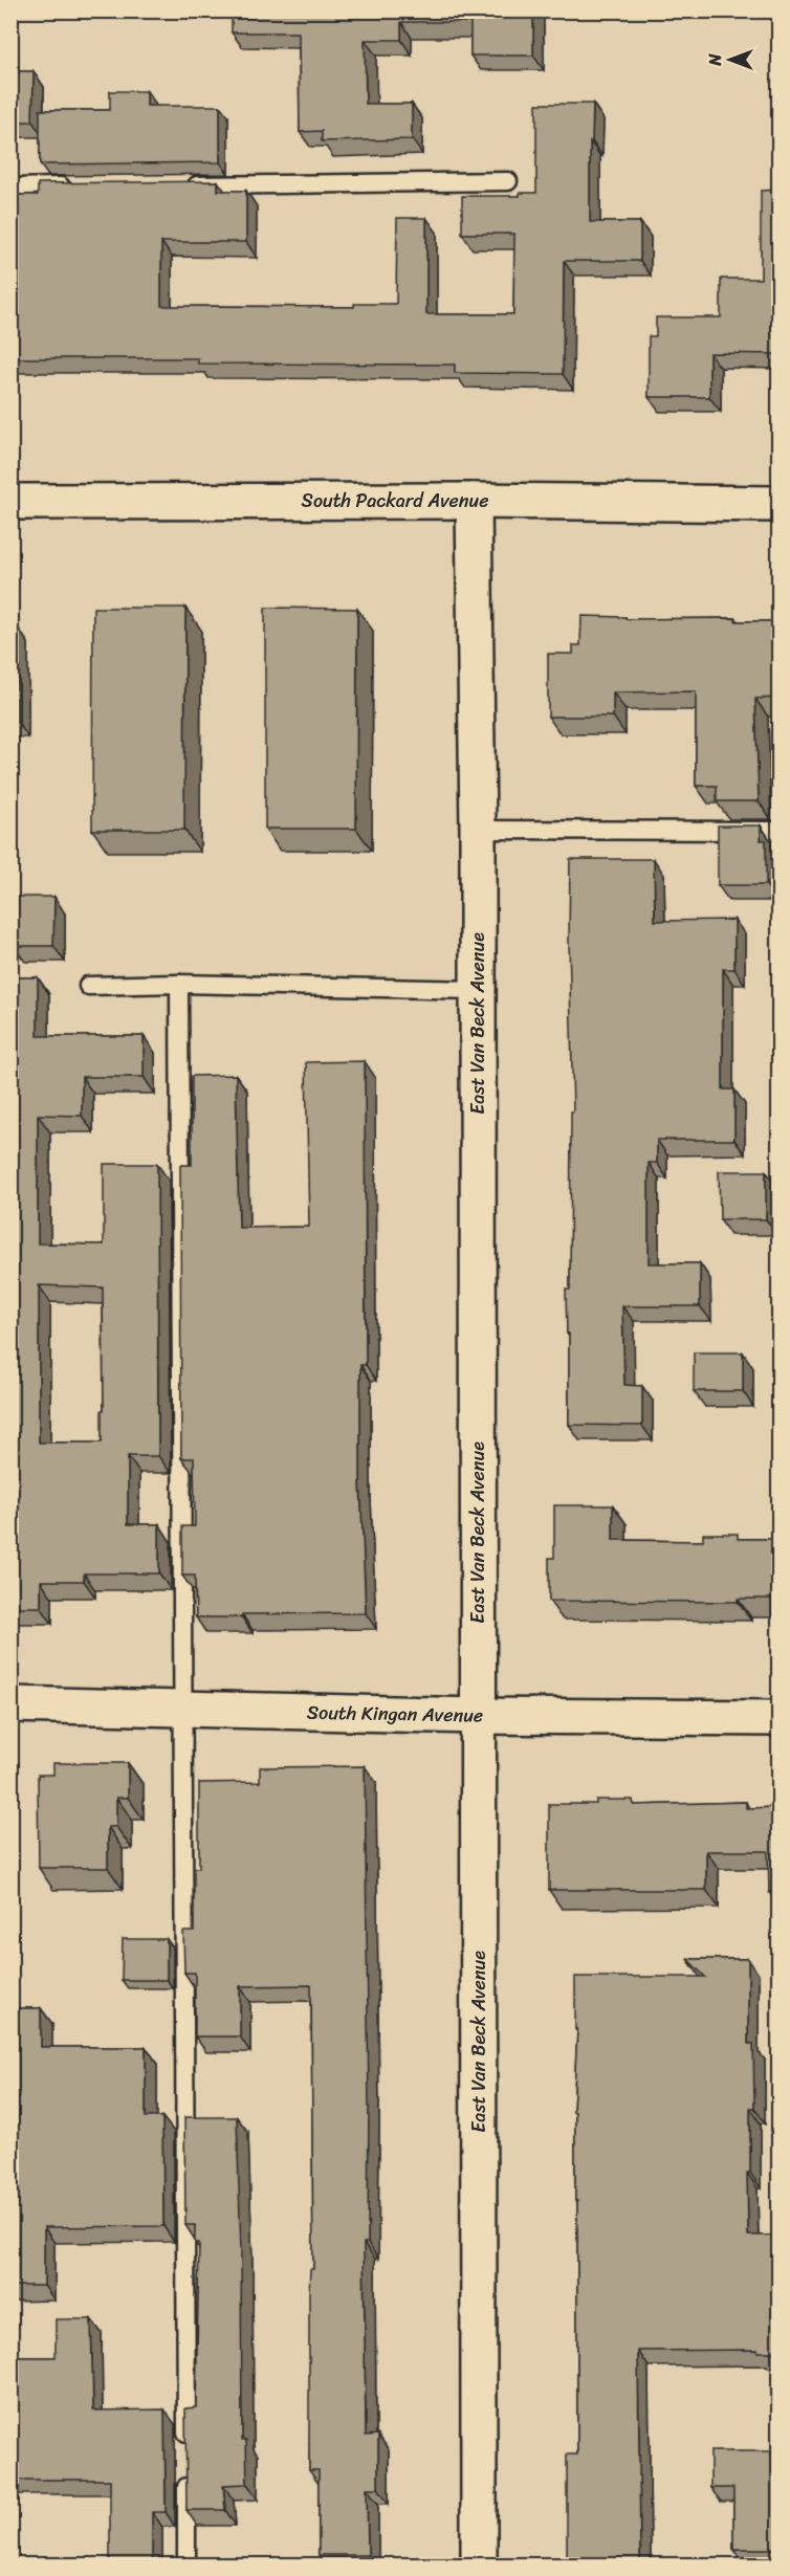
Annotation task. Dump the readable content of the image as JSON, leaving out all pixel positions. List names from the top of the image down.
{
  "streets": {
    "street": ["South Packard Avenue", "East Van Beck Avenue", "South Kingan Avenue"]
  },
  "crossings": [
    ["South Packard Avenue", "East Van Beck Avenue"],
    ["East Van Beck Avenue", "South Kingan Avenue"]
  ],
  "north": "left"
}
